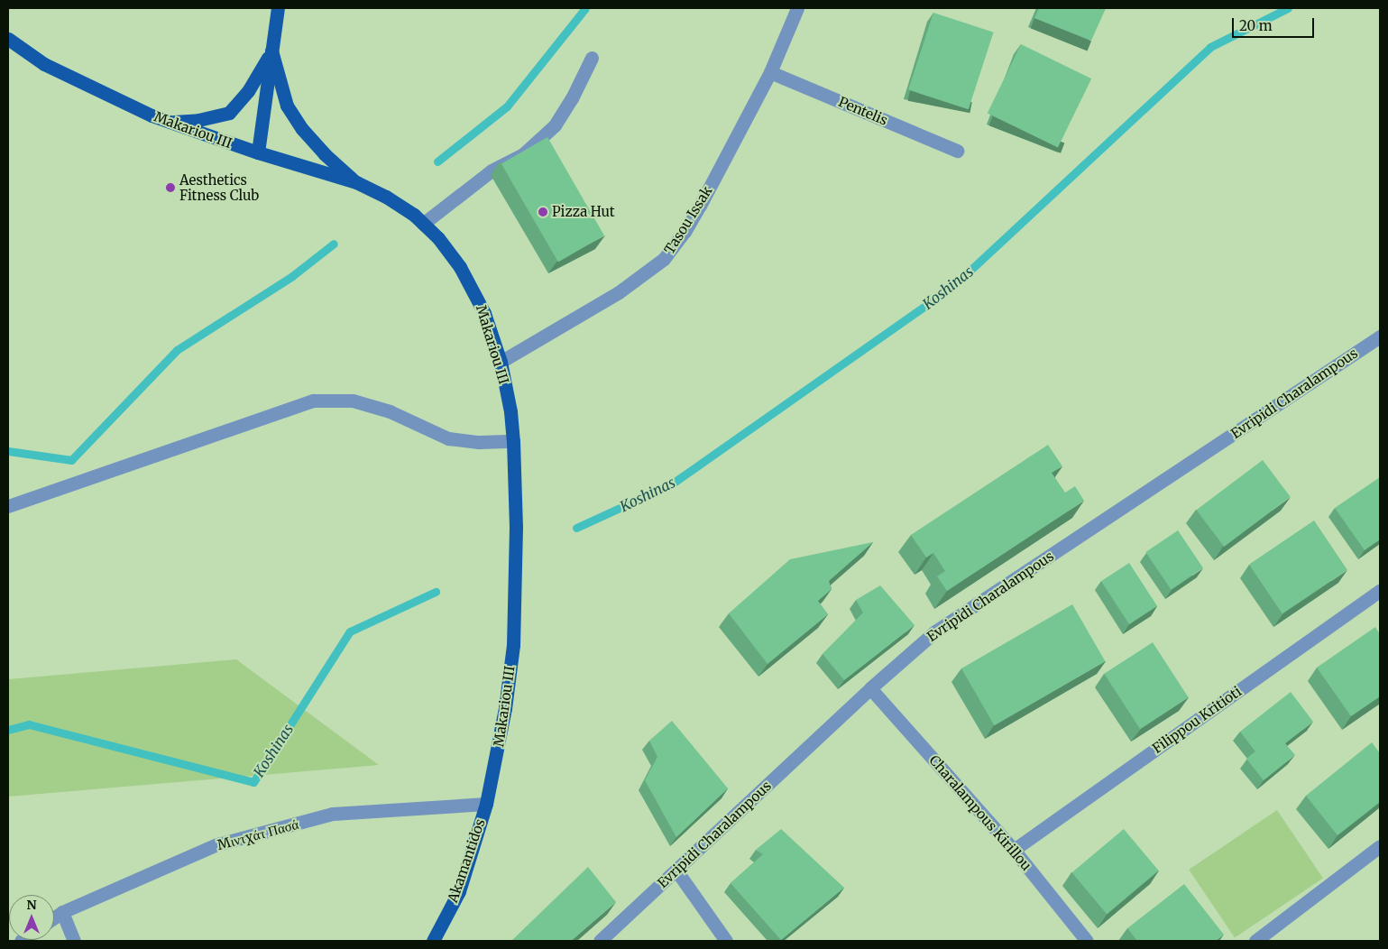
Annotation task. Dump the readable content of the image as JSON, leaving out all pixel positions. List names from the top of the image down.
{
  "streets": {
    "main road": ["Makariou III", "Akamantidos"],
    "street": [
      "Pentelis",
      "Tasou Issak",
      "Evripidi Charalampous",
      "Filippou Kritioti",
      "Charalampous Kirillou",
      "Μιντχάτ Πασά"
    ]
  },
  "crossings": [
    ["Pentelis", "Tasou Issak"],
    ["Makariou III", "Tasou Issak"],
    ["Makariou III", "Μιντχάτ Πασά"],
    ["Makariou III", "Akamantidos"],
    ["Evripidi Charalampous", "Charalampous Kirillou"],
    ["Filippou Kritioti", "Charalampous Kirillou"],
    ["Μιντχάτ Πασά", "Akamantidos"]
  ],
  "water": ["Koshinas"],
  "places": ["Aesthetics Fitness Club", "Pizza Hut"],
  "scale_bar": "20 m",
  "north": "top"
}
